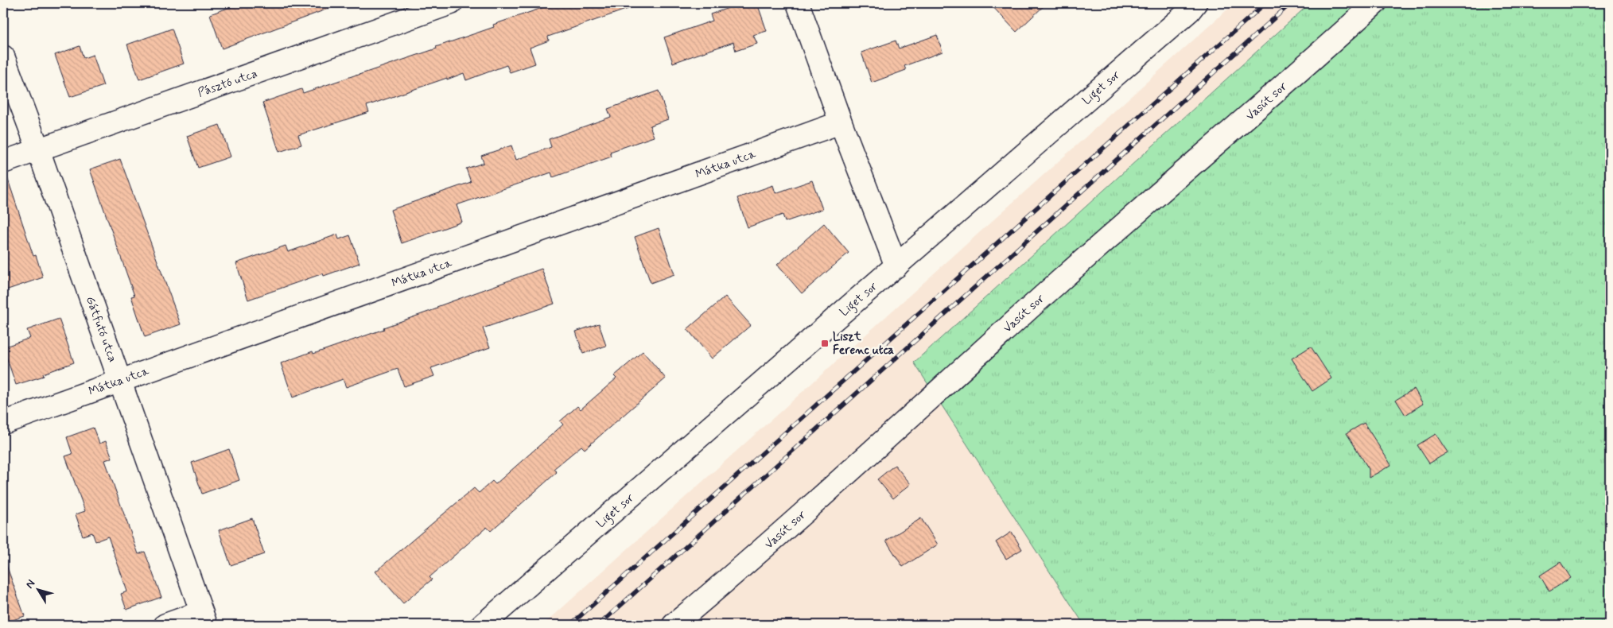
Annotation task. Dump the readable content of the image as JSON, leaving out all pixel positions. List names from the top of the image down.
{
  "streets": {
    "street": [
      "Pásztó utca",
      "Liget sor",
      "Vasút sor",
      "Mátka utca",
      "Gátfutó utca"
    ]
  },
  "crossings": [
    ["Pásztó utca", "Gátfutó utca"],
    ["Mátka utca", "Gátfutó utca"]
  ],
  "places": {
    "transit": ["Liszt Ferenc utca"]
  },
  "north": "top left"
}
